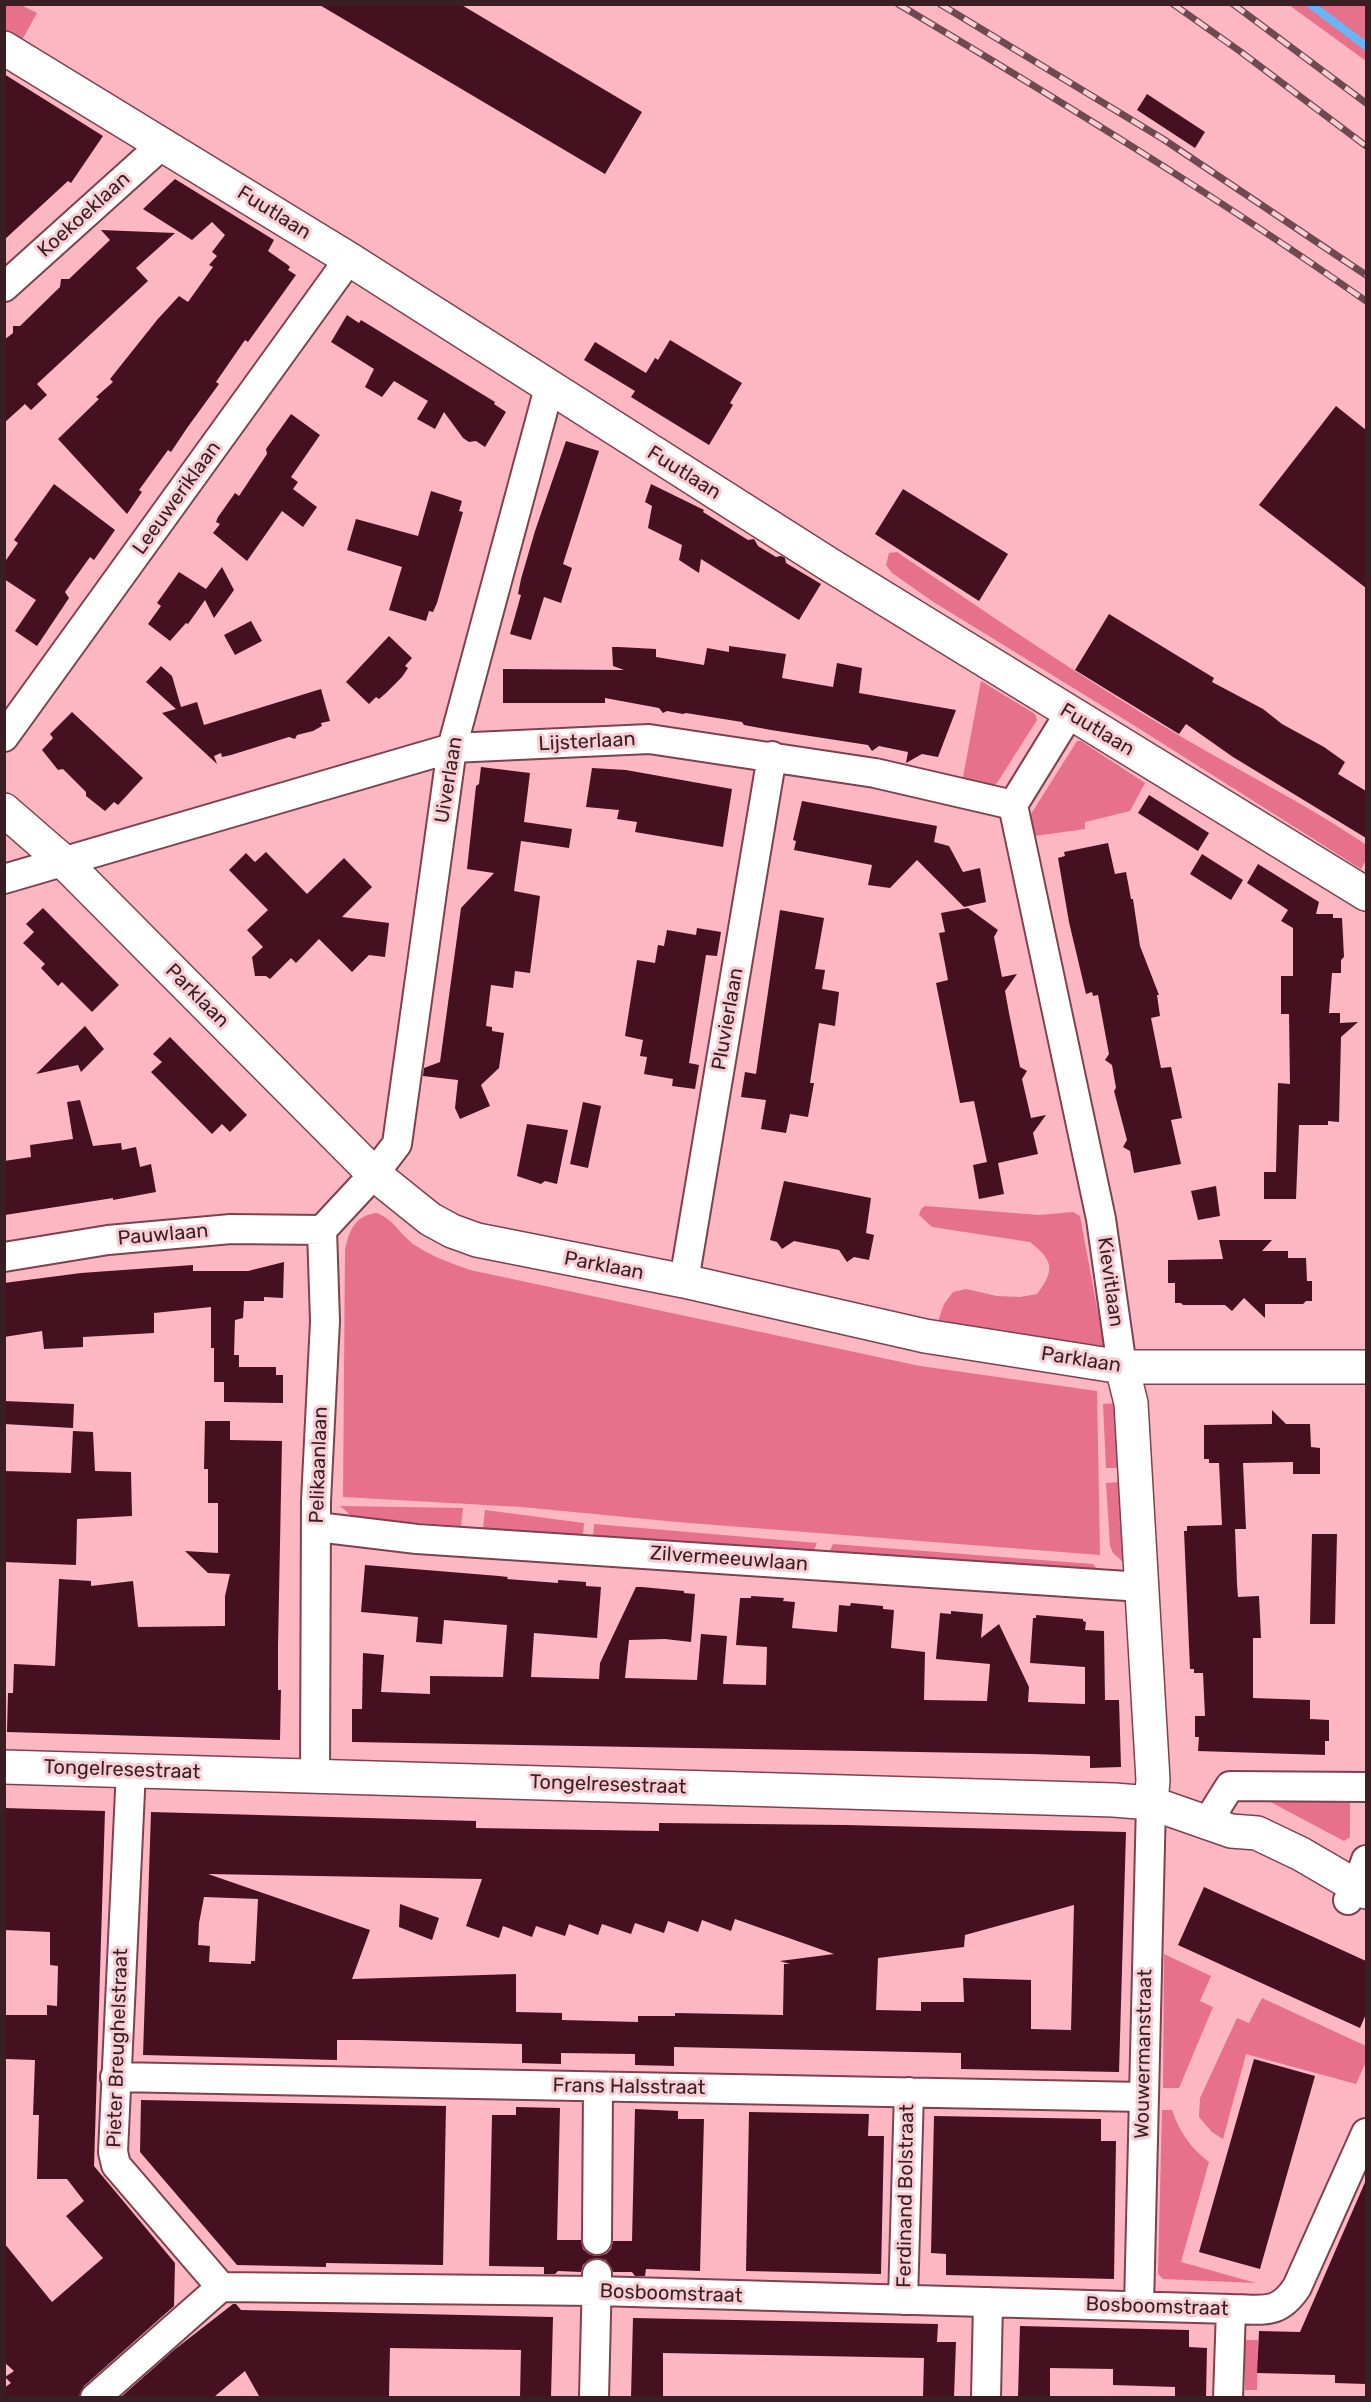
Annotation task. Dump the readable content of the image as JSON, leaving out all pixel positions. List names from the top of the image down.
{
  "streets": {
    "street": [
      "Fuutlaan",
      "Koekoeklaan",
      "Leeuweriklaan",
      "Lijsterlaan",
      "Uiverlaan",
      "Parklaan",
      "Pluvierlaan",
      "Pauwlaan",
      "Kievitlaan",
      "Pelikaanlaan",
      "Zilvermeeuwlaan",
      "Tongelresestraat",
      "Pieter Breughelstraat",
      "Wouwermanstraat",
      "Frans Halsstraat",
      "Ferdinand Bolstraat",
      "Bosboomstraat"
    ]
  },
  "crossings": [
    ["Fuutlaan", "Koekoeklaan"],
    ["Fuutlaan", "Leeuweriklaan"],
    ["Fuutlaan", "Uiverlaan"],
    ["Lijsterlaan", "Uiverlaan"],
    ["Lijsterlaan", "Parklaan"],
    ["Lijsterlaan", "Pluvierlaan"],
    ["Lijsterlaan", "Kievitlaan"],
    ["Uiverlaan", "Parklaan"],
    ["Parklaan", "Pluvierlaan"],
    ["Parklaan", "Kievitlaan"],
    ["Pauwlaan", "Pelikaanlaan"],
    ["Kievitlaan", "Zilvermeeuwlaan"],
    ["Kievitlaan", "Tongelresestraat"],
    ["Kievitlaan", "Wouwermanstraat"],
    ["Pelikaanlaan", "Zilvermeeuwlaan"],
    ["Pelikaanlaan", "Tongelresestraat"],
    ["Tongelresestraat", "Pieter Breughelstraat"],
    ["Tongelresestraat", "Wouwermanstraat"],
    ["Pieter Breughelstraat", "Frans Halsstraat"],
    ["Pieter Breughelstraat", "Bosboomstraat"],
    ["Wouwermanstraat", "Frans Halsstraat"],
    ["Wouwermanstraat", "Bosboomstraat"],
    ["Frans Halsstraat", "Ferdinand Bolstraat"],
    ["Ferdinand Bolstraat", "Bosboomstraat"]
  ]
}
